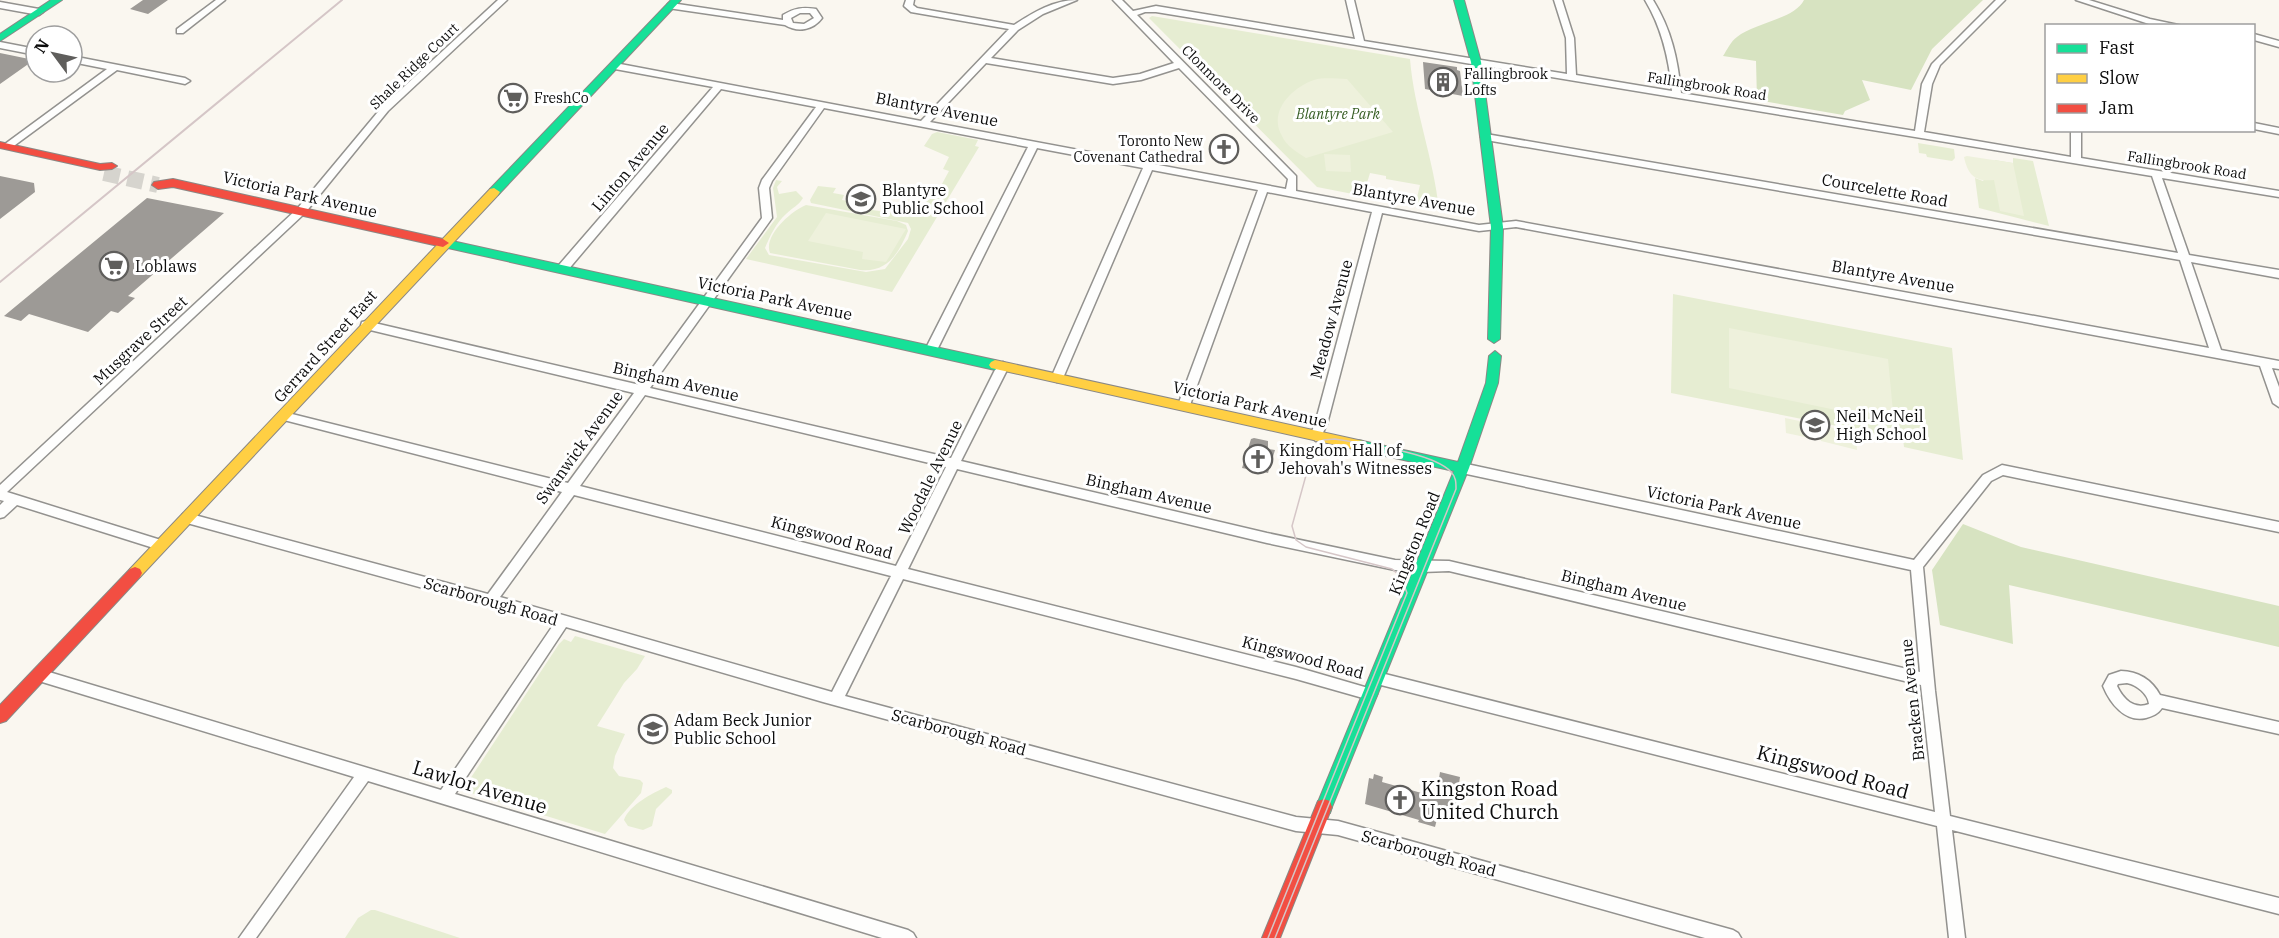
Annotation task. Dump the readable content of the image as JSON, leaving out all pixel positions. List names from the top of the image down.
{
  "streets": {
    "main road": ["Victoria Park Avenue", "Gerrard Street East", "Kingston Road"],
    "street": [
      "Shale Ridge Court",
      "Clonmore Drive",
      "Fallingbrook Road",
      "Blantyre Avenue",
      "Linton Avenue",
      "Courcelette Road",
      "Meadow Avenue",
      "Musgrave Street",
      "Bingham Avenue",
      "Swanwick Avenue",
      "Woodale Avenue",
      "Kingswood Road",
      "Scarborough Road",
      "Bracken Avenue",
      "Lawlor Avenue"
    ]
  },
  "crossings": [
    ["Shale Ridge Court", "Victoria Park Avenue"],
    ["Shale Ridge Court", "Musgrave Street"],
    ["Clonmore Drive", "Fallingbrook Road"],
    ["Clonmore Drive", "Blantyre Avenue"],
    ["Fallingbrook Road", "Kingston Road"],
    ["Blantyre Avenue", "Linton Avenue"],
    ["Blantyre Avenue", "Meadow Avenue"],
    ["Blantyre Avenue", "Gerrard Street East"],
    ["Blantyre Avenue", "Swanwick Avenue"],
    ["Blantyre Avenue", "Kingston Road"],
    ["Linton Avenue", "Victoria Park Avenue"],
    ["Courcelette Road", "Kingston Road"],
    ["Victoria Park Avenue", "Meadow Avenue"],
    ["Victoria Park Avenue", "Musgrave Street"],
    ["Victoria Park Avenue", "Gerrard Street East"],
    ["Victoria Park Avenue", "Swanwick Avenue"],
    ["Victoria Park Avenue", "Woodale Avenue"],
    ["Victoria Park Avenue", "Kingston Road"],
    ["Victoria Park Avenue", "Bracken Avenue"],
    ["Gerrard Street East", "Bingham Avenue"],
    ["Gerrard Street East", "Kingswood Road"],
    ["Gerrard Street East", "Scarborough Road"],
    ["Gerrard Street East", "Lawlor Avenue"],
    ["Bingham Avenue", "Swanwick Avenue"],
    ["Bingham Avenue", "Woodale Avenue"],
    ["Bingham Avenue", "Kingston Road"],
    ["Bingham Avenue", "Bracken Avenue"],
    ["Swanwick Avenue", "Kingswood Road"],
    ["Swanwick Avenue", "Scarborough Road"],
    ["Woodale Avenue", "Kingswood Road"],
    ["Woodale Avenue", "Scarborough Road"],
    ["Kingswood Road", "Kingston Road"],
    ["Kingswood Road", "Bracken Avenue"],
    ["Kingston Road", "Scarborough Road"]
  ],
  "parks": ["Blantyre Park"],
  "places": {
    "building": ["Fallingbrook Lofts"],
    "supermarket": ["FreshCo", "Loblaws"],
    "church": ["Toronto New Covenant Cathedral", "Kingdom Hall of Jehovah's Witnesses", "Kingston Road United Church"],
    "school or university": ["Blantyre Public School", "Neil McNeil High School", "Adam Beck Junior Public School"]
  },
  "legend": ["Fast", "Slow", "Jam"],
  "north": "top left"
}
